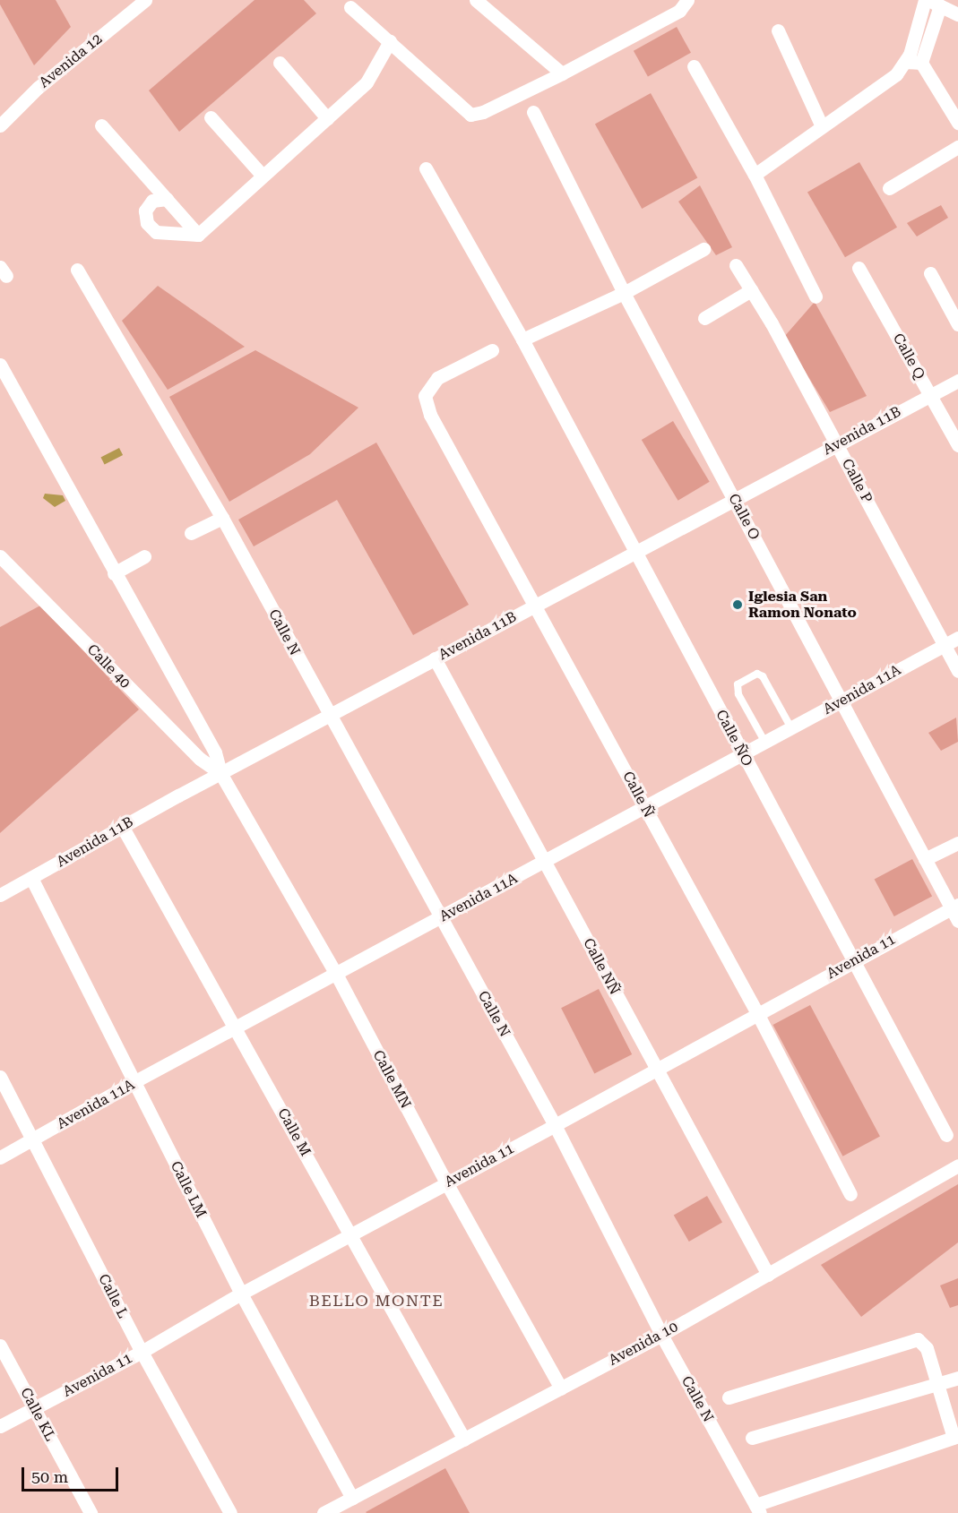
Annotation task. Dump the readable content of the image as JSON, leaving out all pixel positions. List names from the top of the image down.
{
  "streets": {
    "street": [
      "Avenida 12",
      "Calle Q",
      "Avenida 11B",
      "Calle P",
      "Calle O",
      "Calle N",
      "Calle 40",
      "Avenida 11A",
      "Calle ÑO",
      "Calle Ñ",
      "Avenida 11",
      "Calle NÑ",
      "Calle MN",
      "Calle M",
      "Calle LM",
      "Calle L",
      "Avenida 10",
      "Calle KL"
    ]
  },
  "crossings": [
    ["Calle Q", "Avenida 11B"],
    ["Avenida 11B", "Calle P"],
    ["Avenida 11B", "Calle O"],
    ["Avenida 11B", "Calle N"],
    ["Avenida 11B", "Calle 40"],
    ["Avenida 11B", "Calle ÑO"],
    ["Avenida 11B", "Calle Ñ"],
    ["Avenida 11B", "Calle NÑ"],
    ["Avenida 11B", "Calle MN"],
    ["Avenida 11B", "Calle M"],
    ["Avenida 11B", "Calle LM"],
    ["Calle P", "Avenida 11A"],
    ["Calle O", "Avenida 11A"],
    ["Calle O", "Avenida 11"],
    ["Calle N", "Avenida 11A"],
    ["Calle N", "Avenida 11"],
    ["Calle N", "Avenida 10"],
    ["Calle 40", "Calle MN"],
    ["Avenida 11A", "Calle ÑO"],
    ["Avenida 11A", "Calle Ñ"],
    ["Avenida 11A", "Calle NÑ"],
    ["Avenida 11A", "Calle MN"],
    ["Avenida 11A", "Calle M"],
    ["Avenida 11A", "Calle LM"],
    ["Avenida 11A", "Calle L"],
    ["Calle ÑO", "Avenida 11"],
    ["Calle Ñ", "Avenida 11"],
    ["Avenida 11", "Calle NÑ"],
    ["Avenida 11", "Calle MN"],
    ["Avenida 11", "Calle M"],
    ["Avenida 11", "Calle LM"],
    ["Avenida 11", "Calle L"],
    ["Avenida 11", "Calle KL"],
    ["Calle NÑ", "Avenida 10"],
    ["Calle MN", "Avenida 10"],
    ["Calle M", "Avenida 10"],
    ["Calle LM", "Avenida 10"]
  ],
  "districts": ["BELLO MONTE"],
  "places": ["Iglesia San Ramon Nonato"],
  "scale_bar": "50 m"
}
